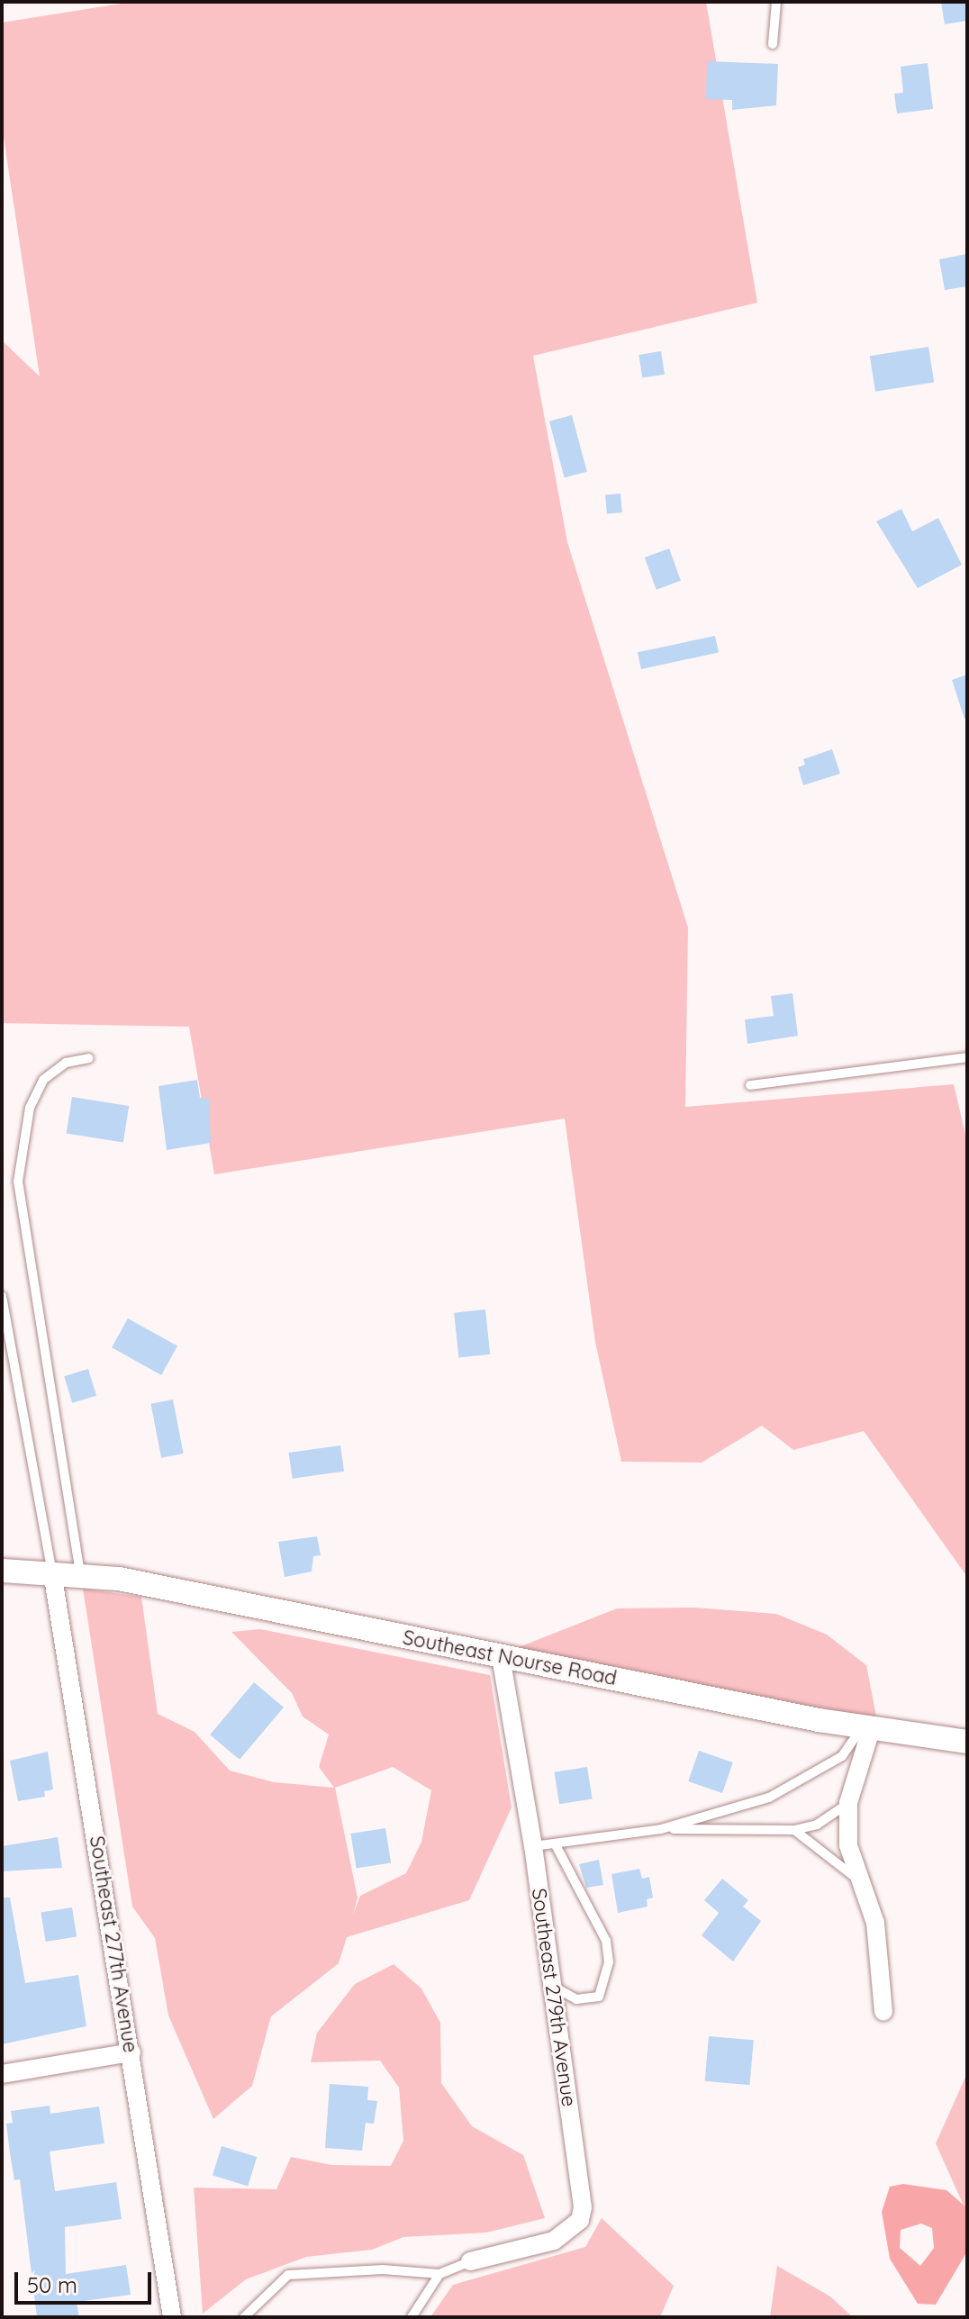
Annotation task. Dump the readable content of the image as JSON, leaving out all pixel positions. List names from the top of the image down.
{
  "streets": {
    "street": ["Southeast Nourse Road", "Southeast 277th Avenue", "Southeast 279th Avenue"]
  },
  "crossings": [
    ["Southeast Nourse Road", "Southeast 277th Avenue"],
    ["Southeast Nourse Road", "Southeast 279th Avenue"]
  ],
  "scale_bar": "50 m"
}
